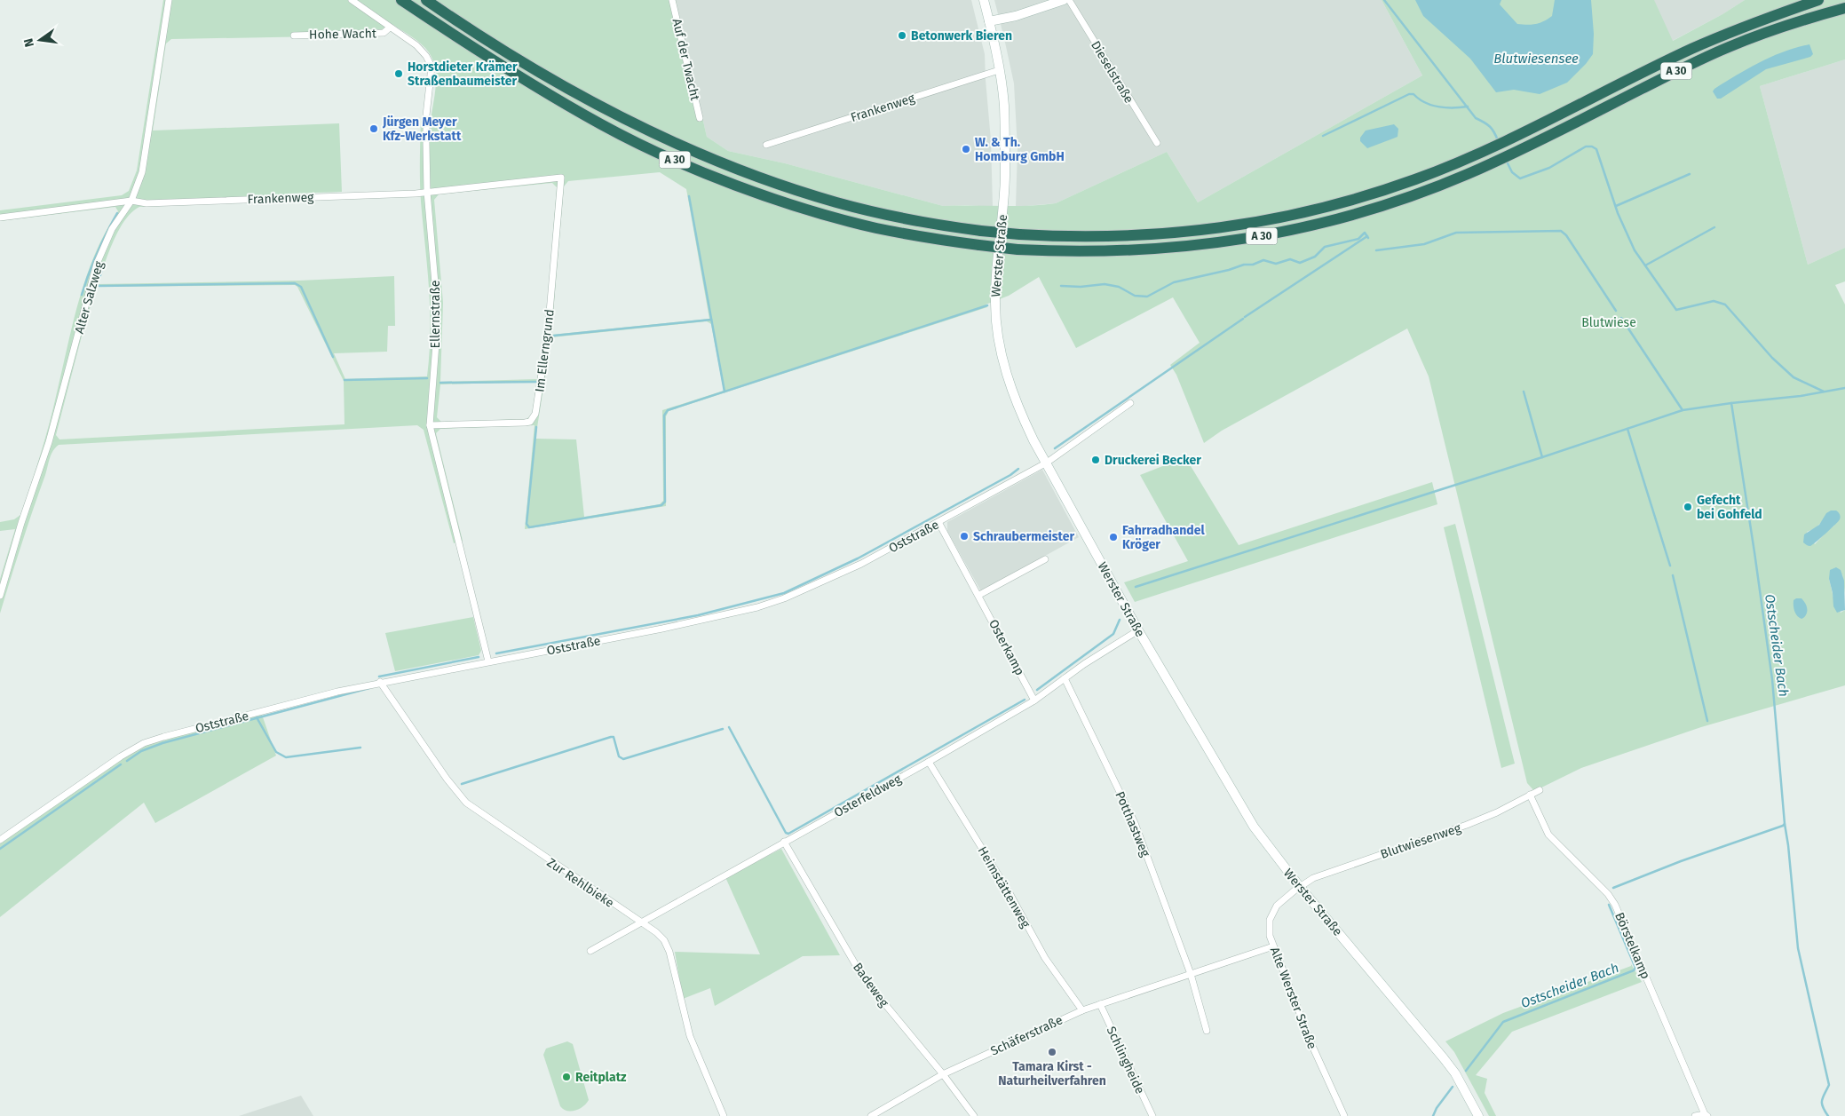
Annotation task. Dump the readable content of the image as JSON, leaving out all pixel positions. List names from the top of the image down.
{
  "streets": {
    "highway": ["A 30"],
    "main road": ["Werster Straße"],
    "street": [
      "Hohe Wacht",
      "Auf der Twacht",
      "Dieselstraße",
      "Frankenweg",
      "Alter Salzweg",
      "Ellernstraße",
      "Im Ellerngrund",
      "Oststraße",
      "Osterkamp",
      "Osterfeldweg",
      "Potthastweg",
      "Blutwiesenweg",
      "Zur Rehlbieke",
      "Heimstättenweg",
      "Börstelkamp",
      "Badeweg",
      "Alte Werster Straße",
      "Schäferstraße",
      "Schlingheide"
    ]
  },
  "crossings": [
    ["Hohe Wacht", "Ellernstraße"],
    ["Frankenweg", "Werster Straße"],
    ["Frankenweg", "Alter Salzweg"],
    ["Frankenweg", "Ellernstraße"],
    ["Frankenweg", "Im Ellerngrund"],
    ["Werster Straße", "Oststraße"],
    ["Werster Straße", "Osterfeldweg"],
    ["Werster Straße", "Blutwiesenweg"],
    ["Werster Straße", "Alte Werster Straße"],
    ["Ellernstraße", "Im Ellerngrund"],
    ["Ellernstraße", "Oststraße"],
    ["Oststraße", "Osterkamp"],
    ["Oststraße", "Zur Rehlbieke"],
    ["Osterkamp", "Osterfeldweg"],
    ["Osterfeldweg", "Potthastweg"],
    ["Osterfeldweg", "Zur Rehlbieke"],
    ["Osterfeldweg", "Heimstättenweg"],
    ["Osterfeldweg", "Badeweg"],
    ["Potthastweg", "Schäferstraße"],
    ["Blutwiesenweg", "Börstelkamp"],
    ["Blutwiesenweg", "Alte Werster Straße"],
    ["Heimstättenweg", "Schäferstraße"],
    ["Badeweg", "Schäferstraße"],
    ["Alte Werster Straße", "Schäferstraße"],
    ["Schäferstraße", "Schlingheide"]
  ],
  "water": ["Blutwiesensee", "Ostscheider Bach"],
  "parks": ["Blutwiese"],
  "places": [
    "Betonwerk Bieren",
    "Horstdieter Krämer Straßenbaumeister",
    "Jürgen Meyer Kfz-Werkstatt",
    "W. & Th. Homburg GmbH",
    "Druckerei Becker",
    "Gefecht bei Gohfeld",
    "Schraubermeister",
    "Fahrradhandel Kröger",
    "Tamara Kirst - Naturheilverfahren",
    "Reitplatz"
  ],
  "north": "left"
}
